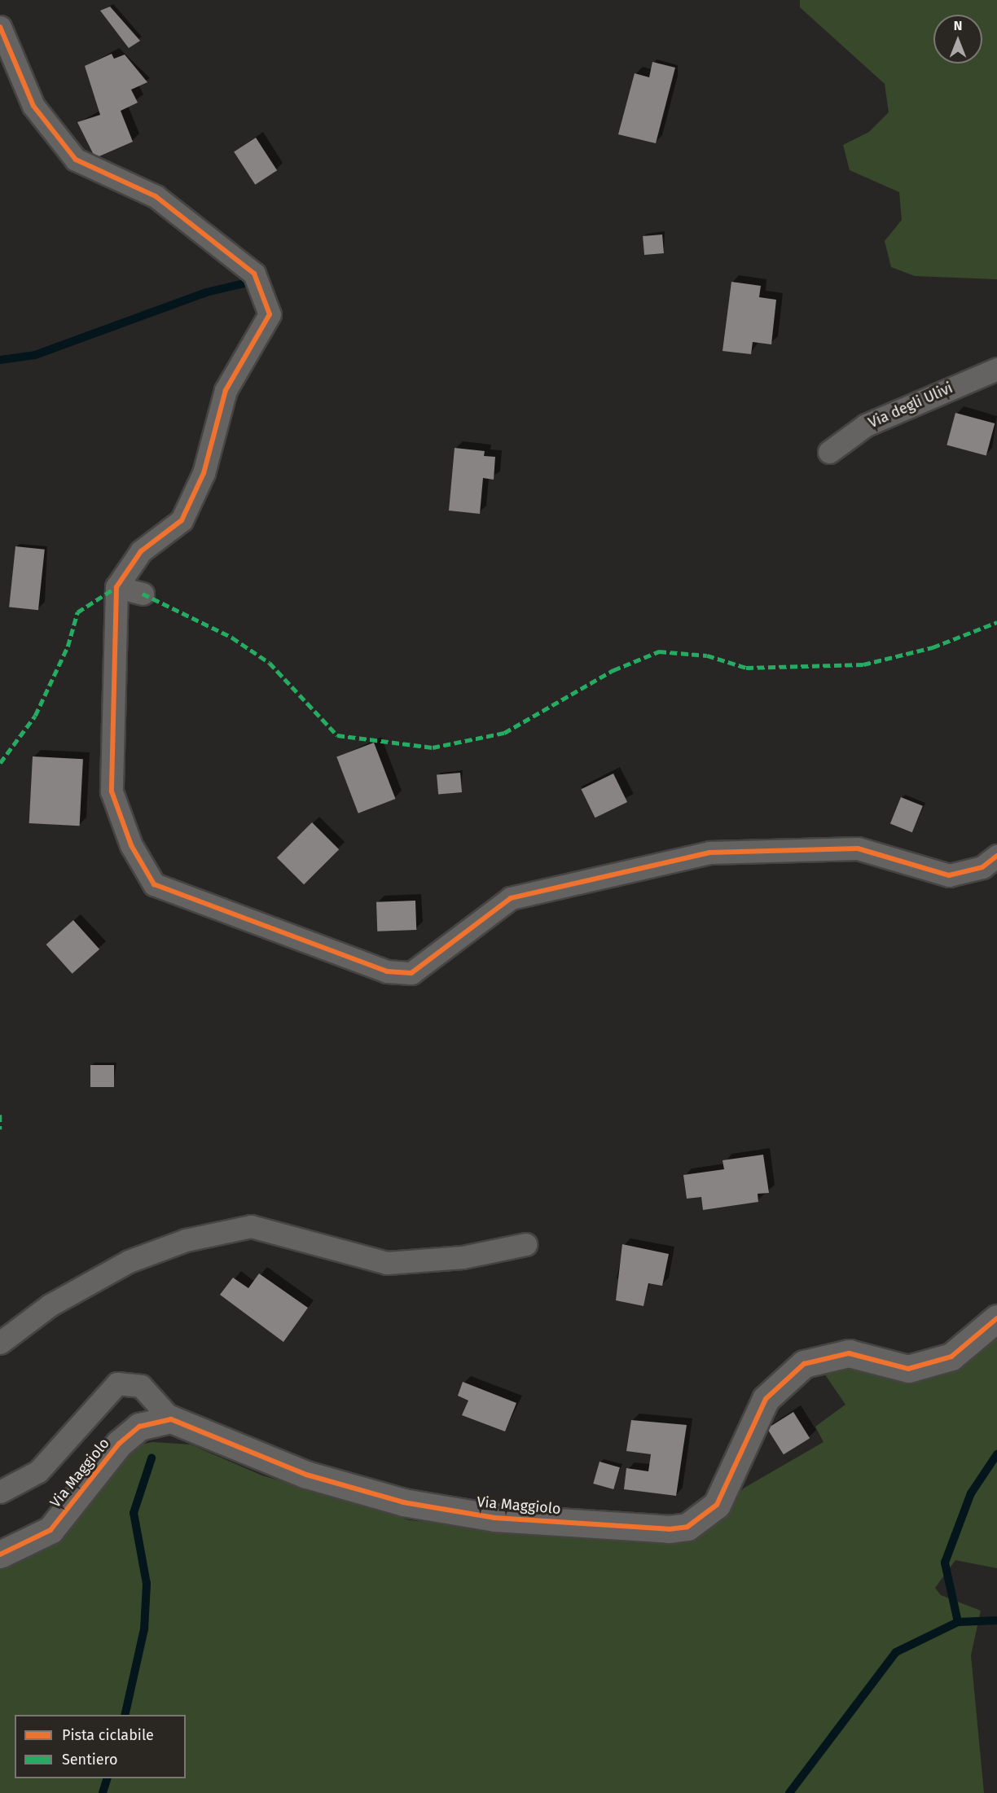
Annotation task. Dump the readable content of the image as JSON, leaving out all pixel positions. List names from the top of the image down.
{
  "streets": {
    "street": ["Via degli Ulivi", "Via Maggiolo"]
  },
  "legend": ["Pista ciclabile", "Sentiero"],
  "north": "top"
}
